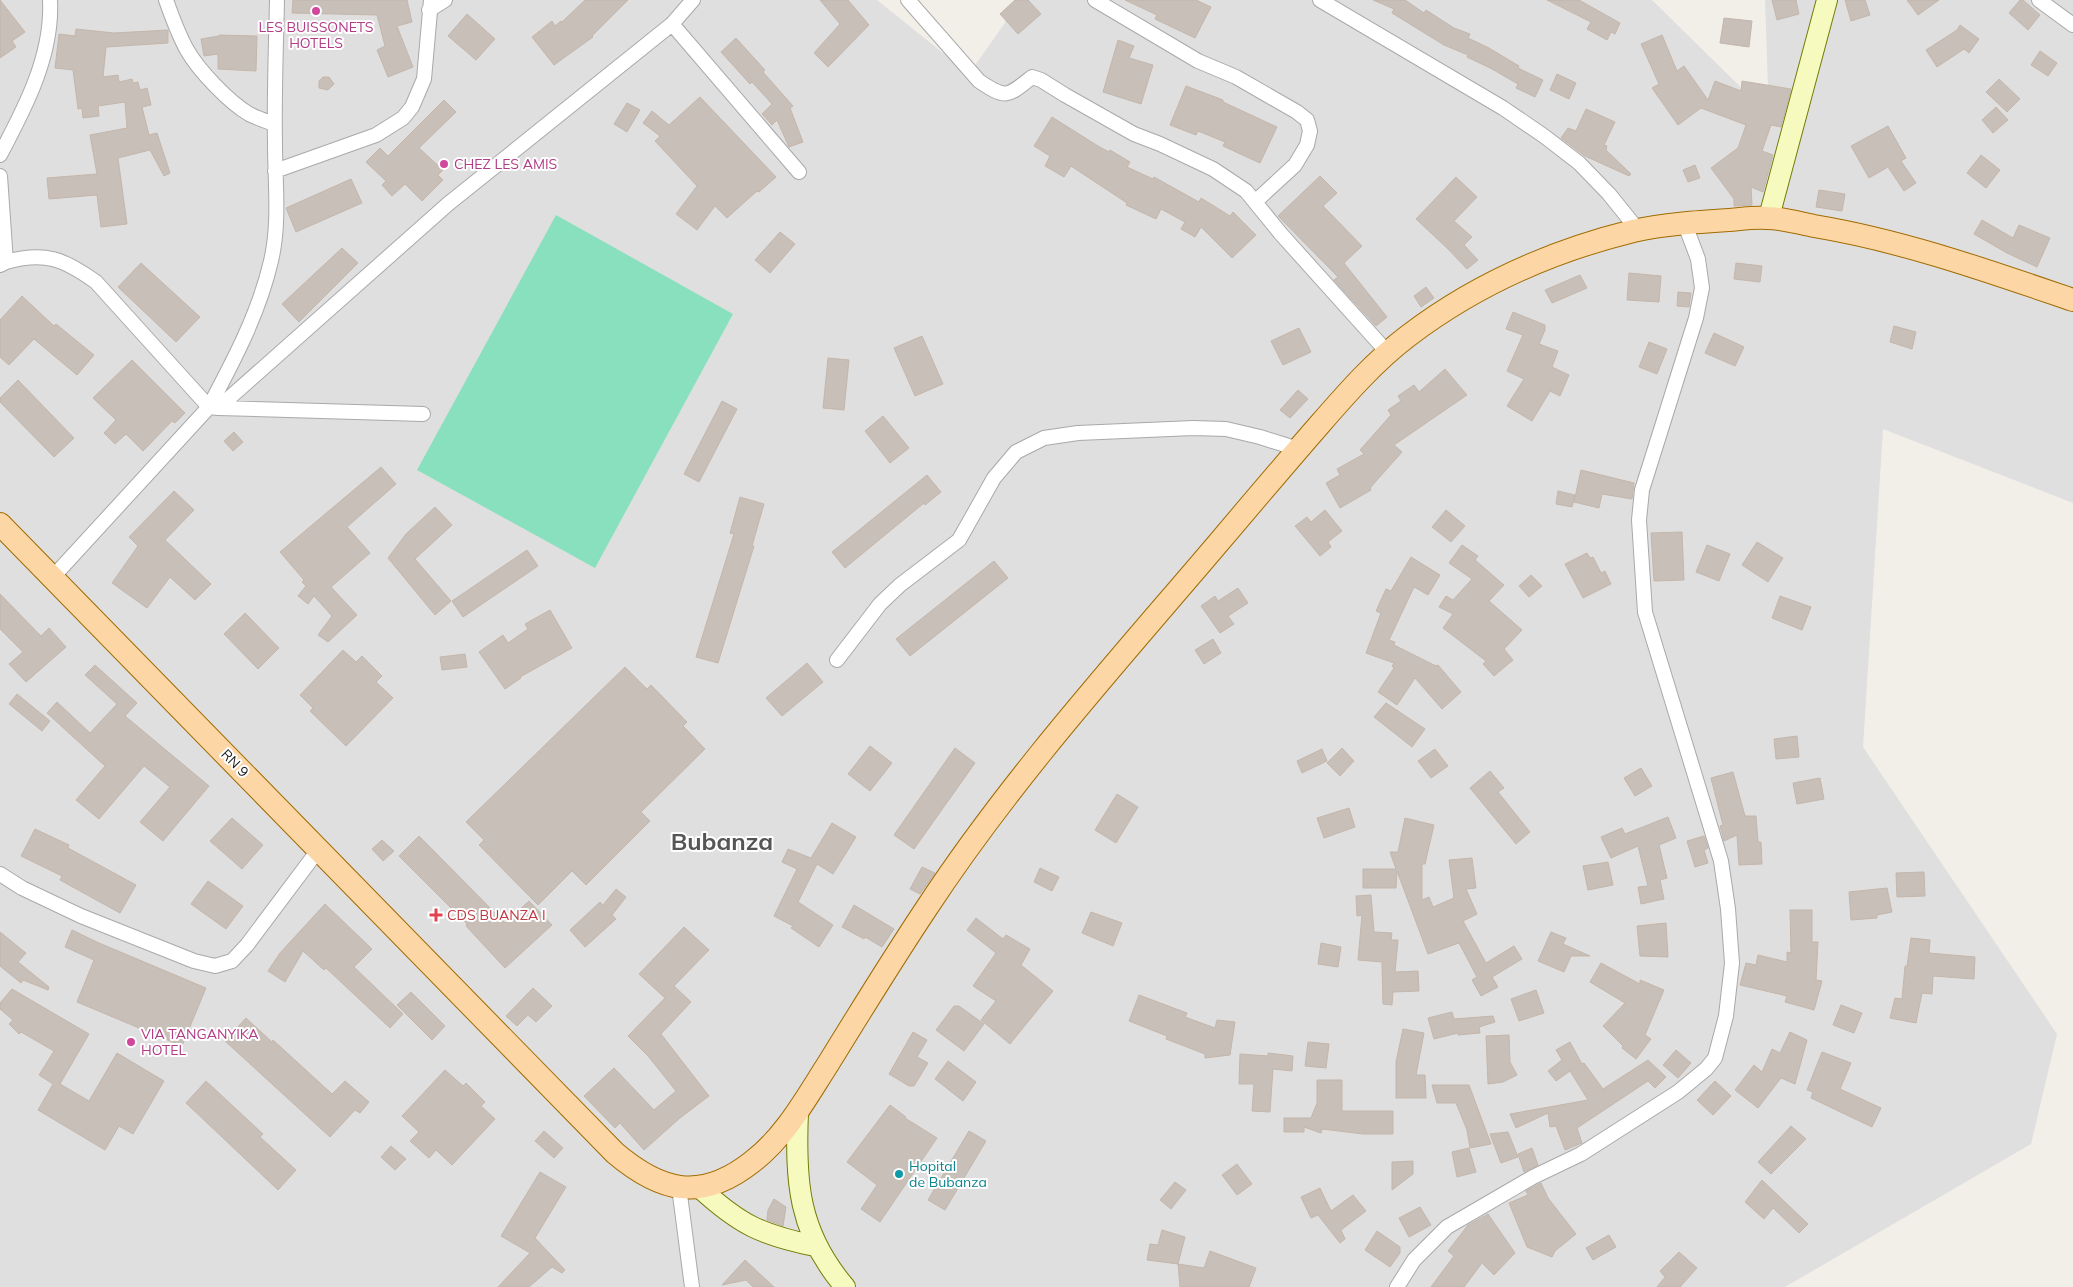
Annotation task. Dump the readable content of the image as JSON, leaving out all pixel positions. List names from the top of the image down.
{
  "streets": {
    "main road": ["RN 9"]
  },
  "districts": ["Bubanza"],
  "places": {
    "other": [
      "LES BUISSONETS HOTELS",
      "CHEZ LES AMIS",
      "VIA TANGANYIKA HOTEL",
      "Hopital de Bubanza"
    ],
    "health": ["CDS BUANZA I"]
  }
}
